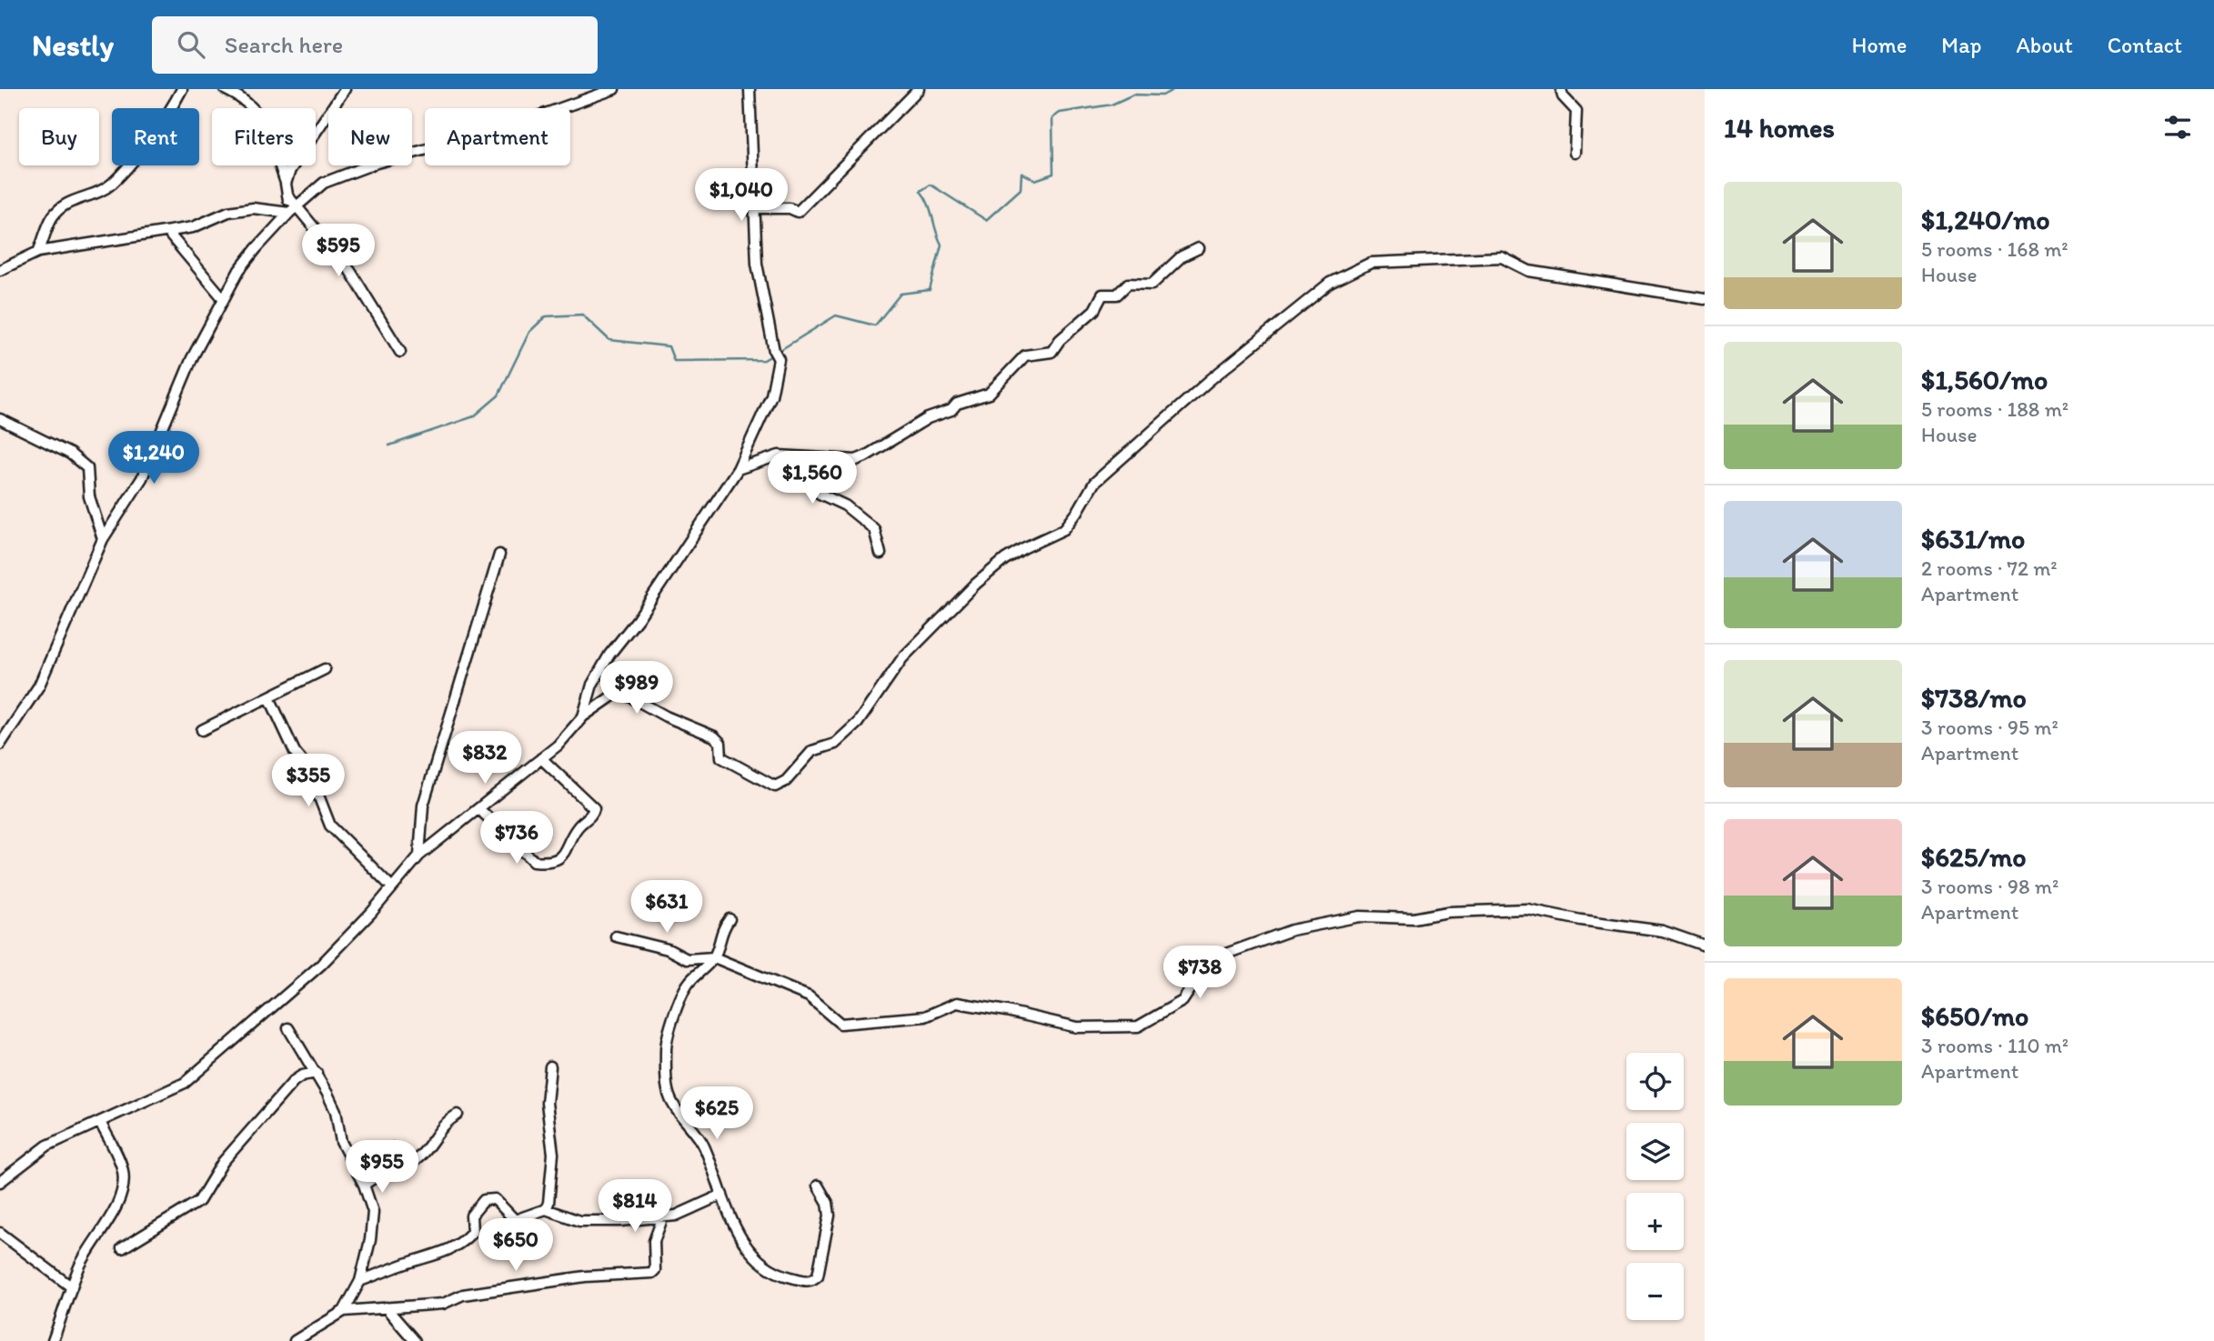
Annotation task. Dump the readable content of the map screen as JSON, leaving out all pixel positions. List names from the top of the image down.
{
  "page": {
    "header": "Nestly",
    "search": "Search here",
    "nav": [
      "Home",
      "Map",
      "About",
      "Contact"
    ],
    "heading": "14 homes",
    "chip": [
      "Buy",
      "Rent",
      "Filters",
      "New",
      "Apartment"
    ],
    "list": [
      {
        "name": "$1,240/mo",
        "note": "5 rooms · 168 m² · House"
      },
      {
        "name": "$1,560/mo",
        "note": "5 rooms · 188 m² · House"
      },
      {
        "name": "$631/mo",
        "note": "2 rooms · 72 m² · Apartment"
      },
      {
        "name": "$738/mo",
        "note": "3 rooms · 95 m² · Apartment"
      },
      {
        "name": "$625/mo",
        "note": "3 rooms · 98 m² · Apartment"
      },
      {
        "name": "$650/mo",
        "note": "3 rooms · 110 m² · Apartment"
      }
    ],
    "price": [
      "$1,040",
      "$595",
      "$1,240",
      "$1,560",
      "$989",
      "$832",
      "$355",
      "$736",
      "$631",
      "$738",
      "$625",
      "$955",
      "$814",
      "$650"
    ],
    "map_buttons": ["+", "−"]
  }
}
